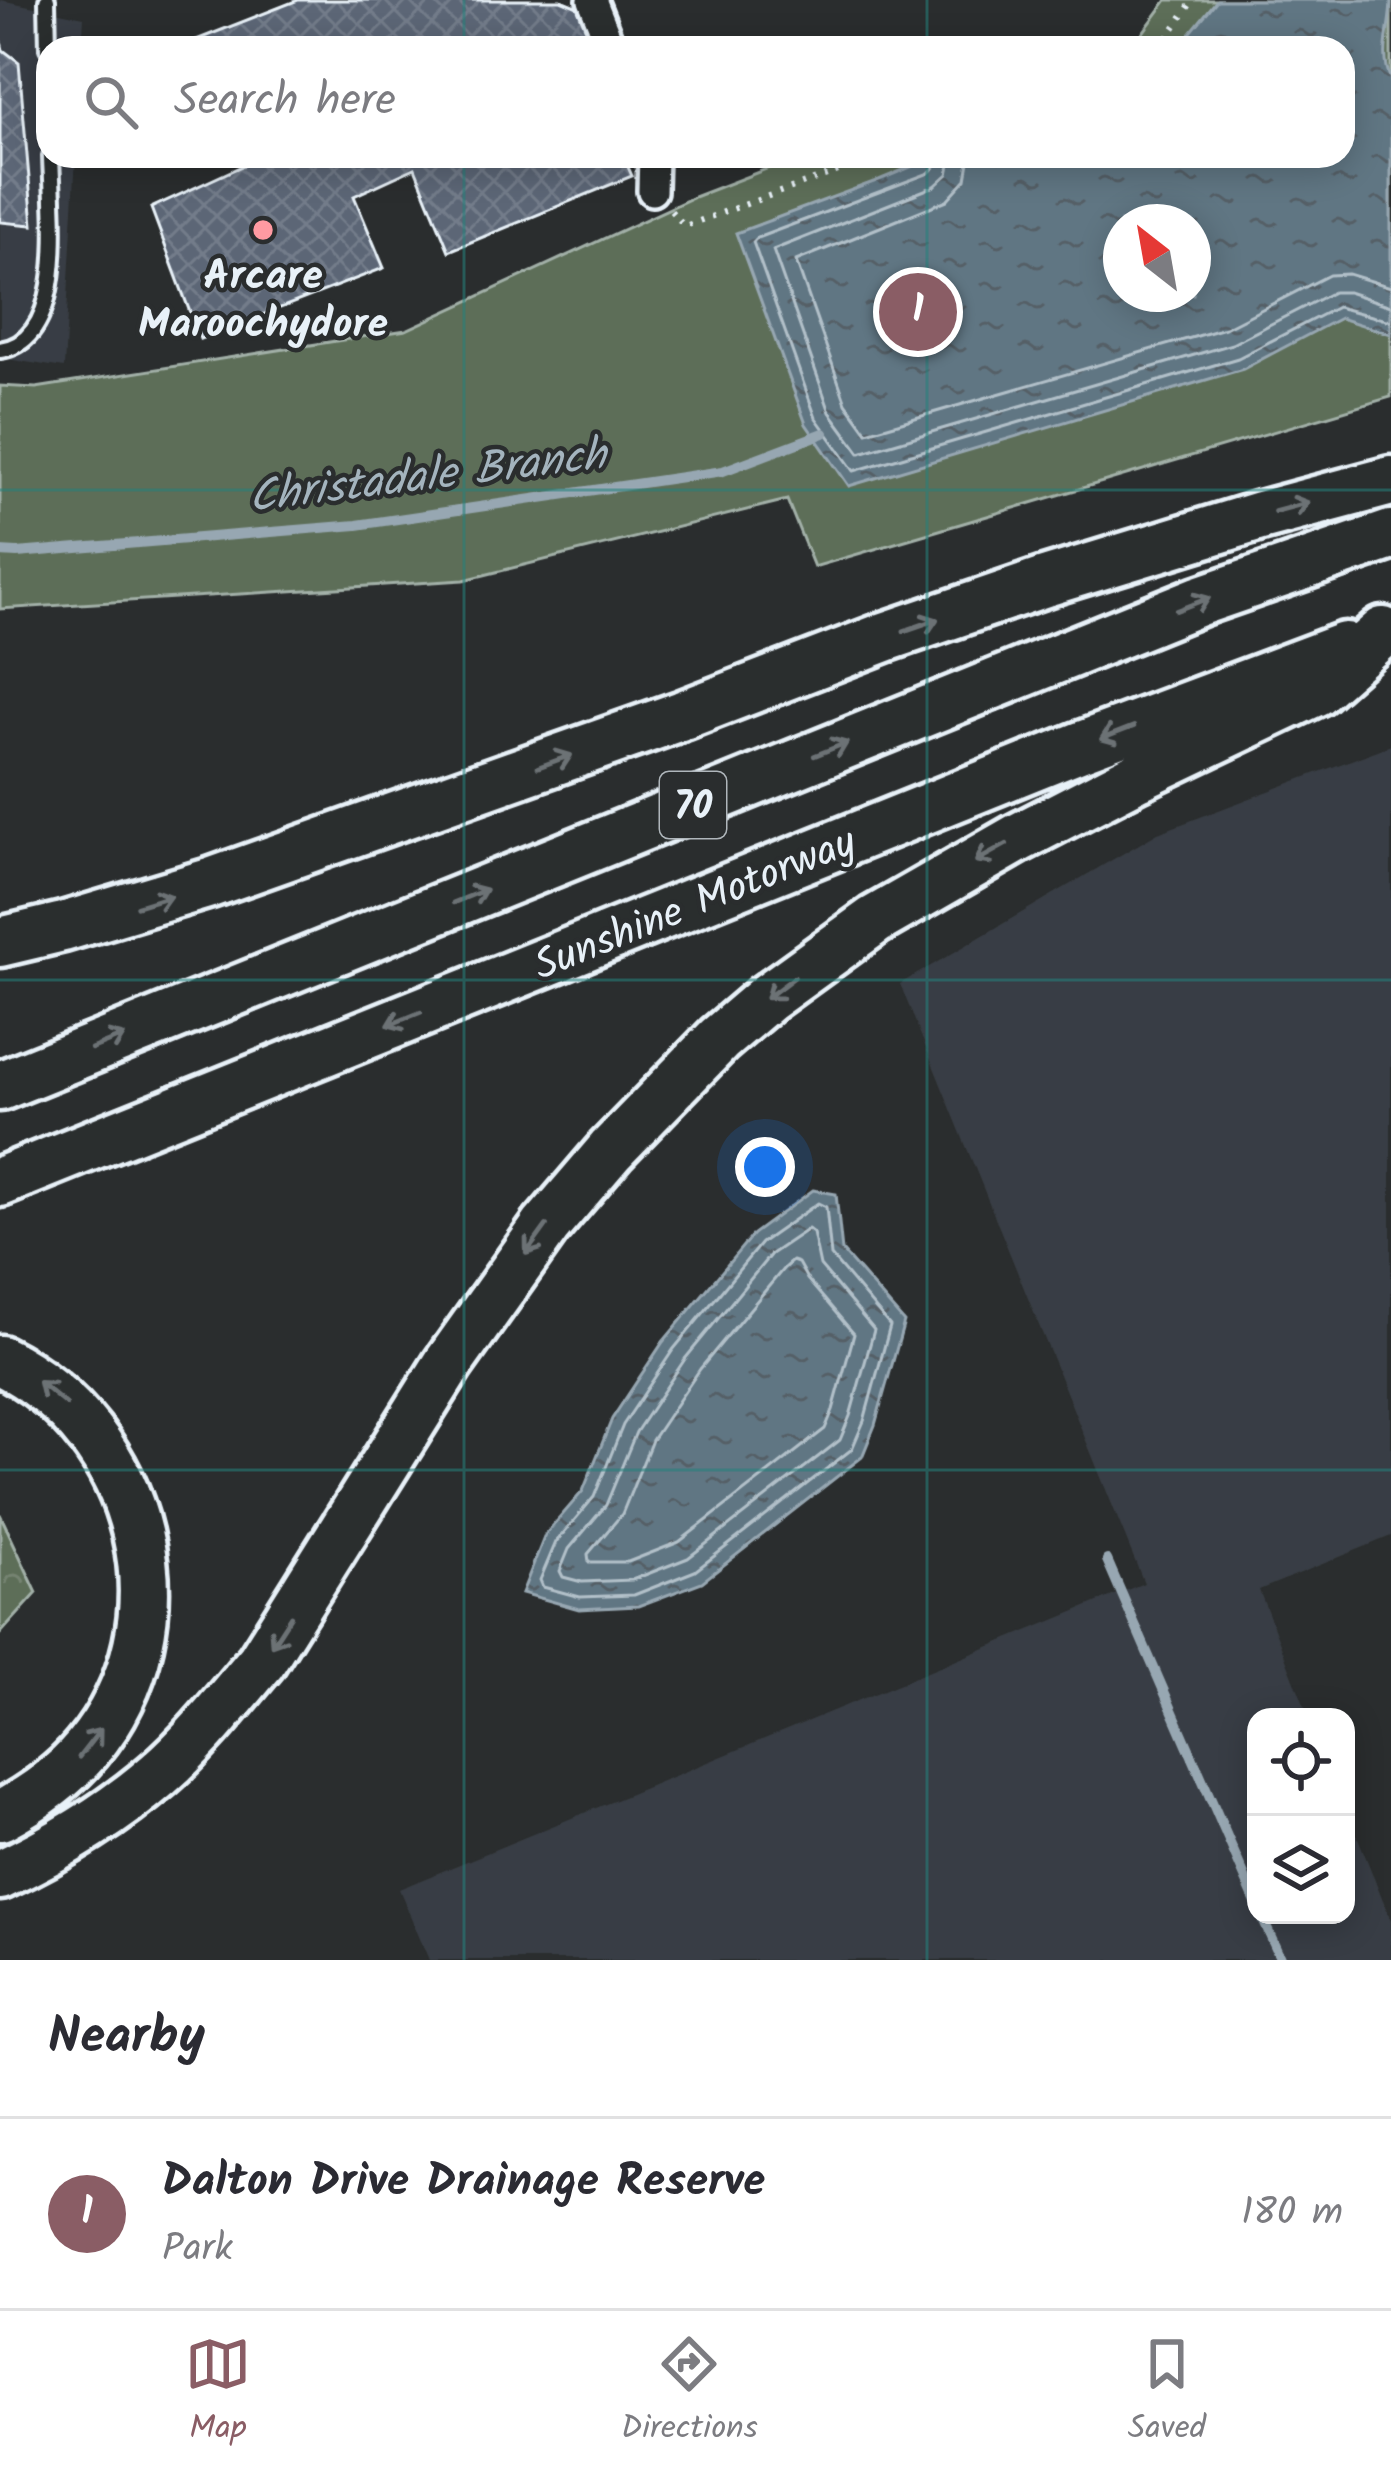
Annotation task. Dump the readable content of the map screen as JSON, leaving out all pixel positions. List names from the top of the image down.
{
  "streets": {
    "highway": ["70", "Sunshine Motorway"]
  },
  "water": ["Christadale Branch"],
  "places": ["Arcare Maroochydore"],
  "north": "top left",
  "page": {
    "search": "Search here",
    "pins": "1",
    "heading": "Nearby",
    "list": [
      {
        "mark": "1",
        "name": "Dalton Drive Drainage Reserve",
        "note": "Park",
        "value": "180 m"
      }
    ],
    "nav": ["Map", "Directions", "Saved"]
  }
}
